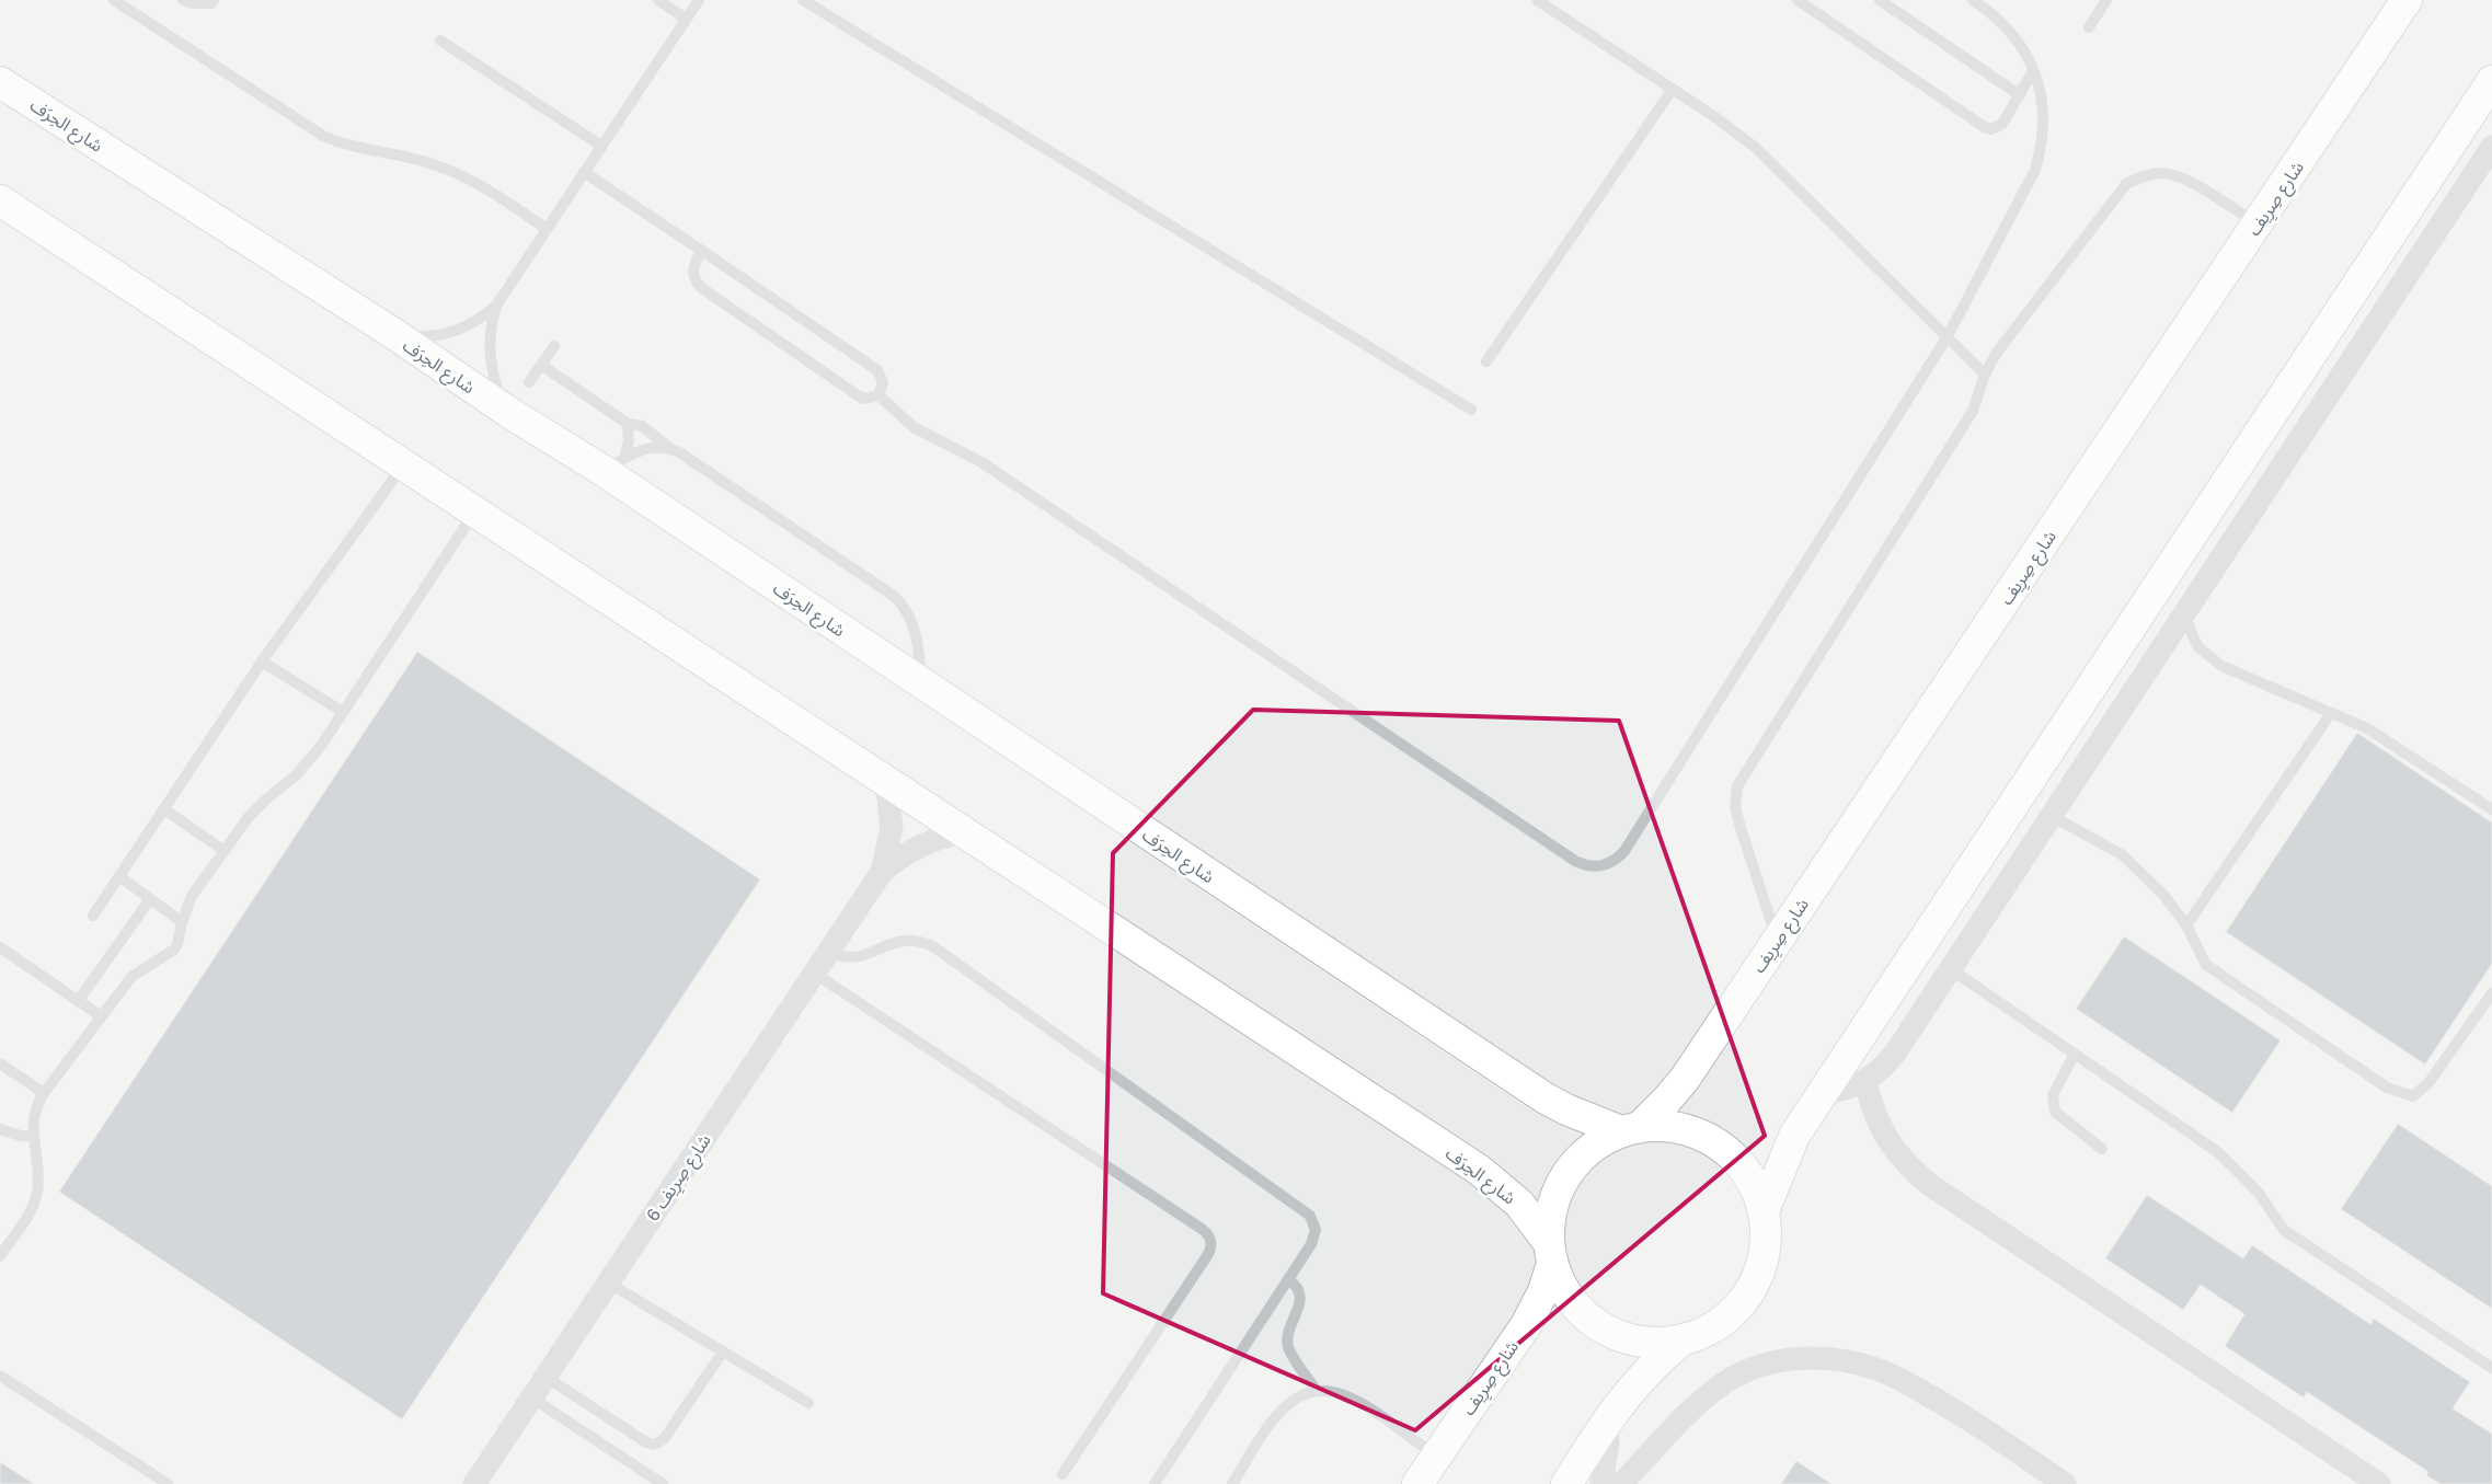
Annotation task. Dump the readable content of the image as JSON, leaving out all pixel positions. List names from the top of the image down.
{
  "streets": {
    "street": ["شارع الحِرَف", "شارع صِرِيف", "شارع صِرِيف 6"]
  },
  "crossings": [
    ["شارع الحِرَف", "شارع صِرِيف"],
    ["شارع الحِرَف", "شارع صِرِيف 6"]
  ]
}
